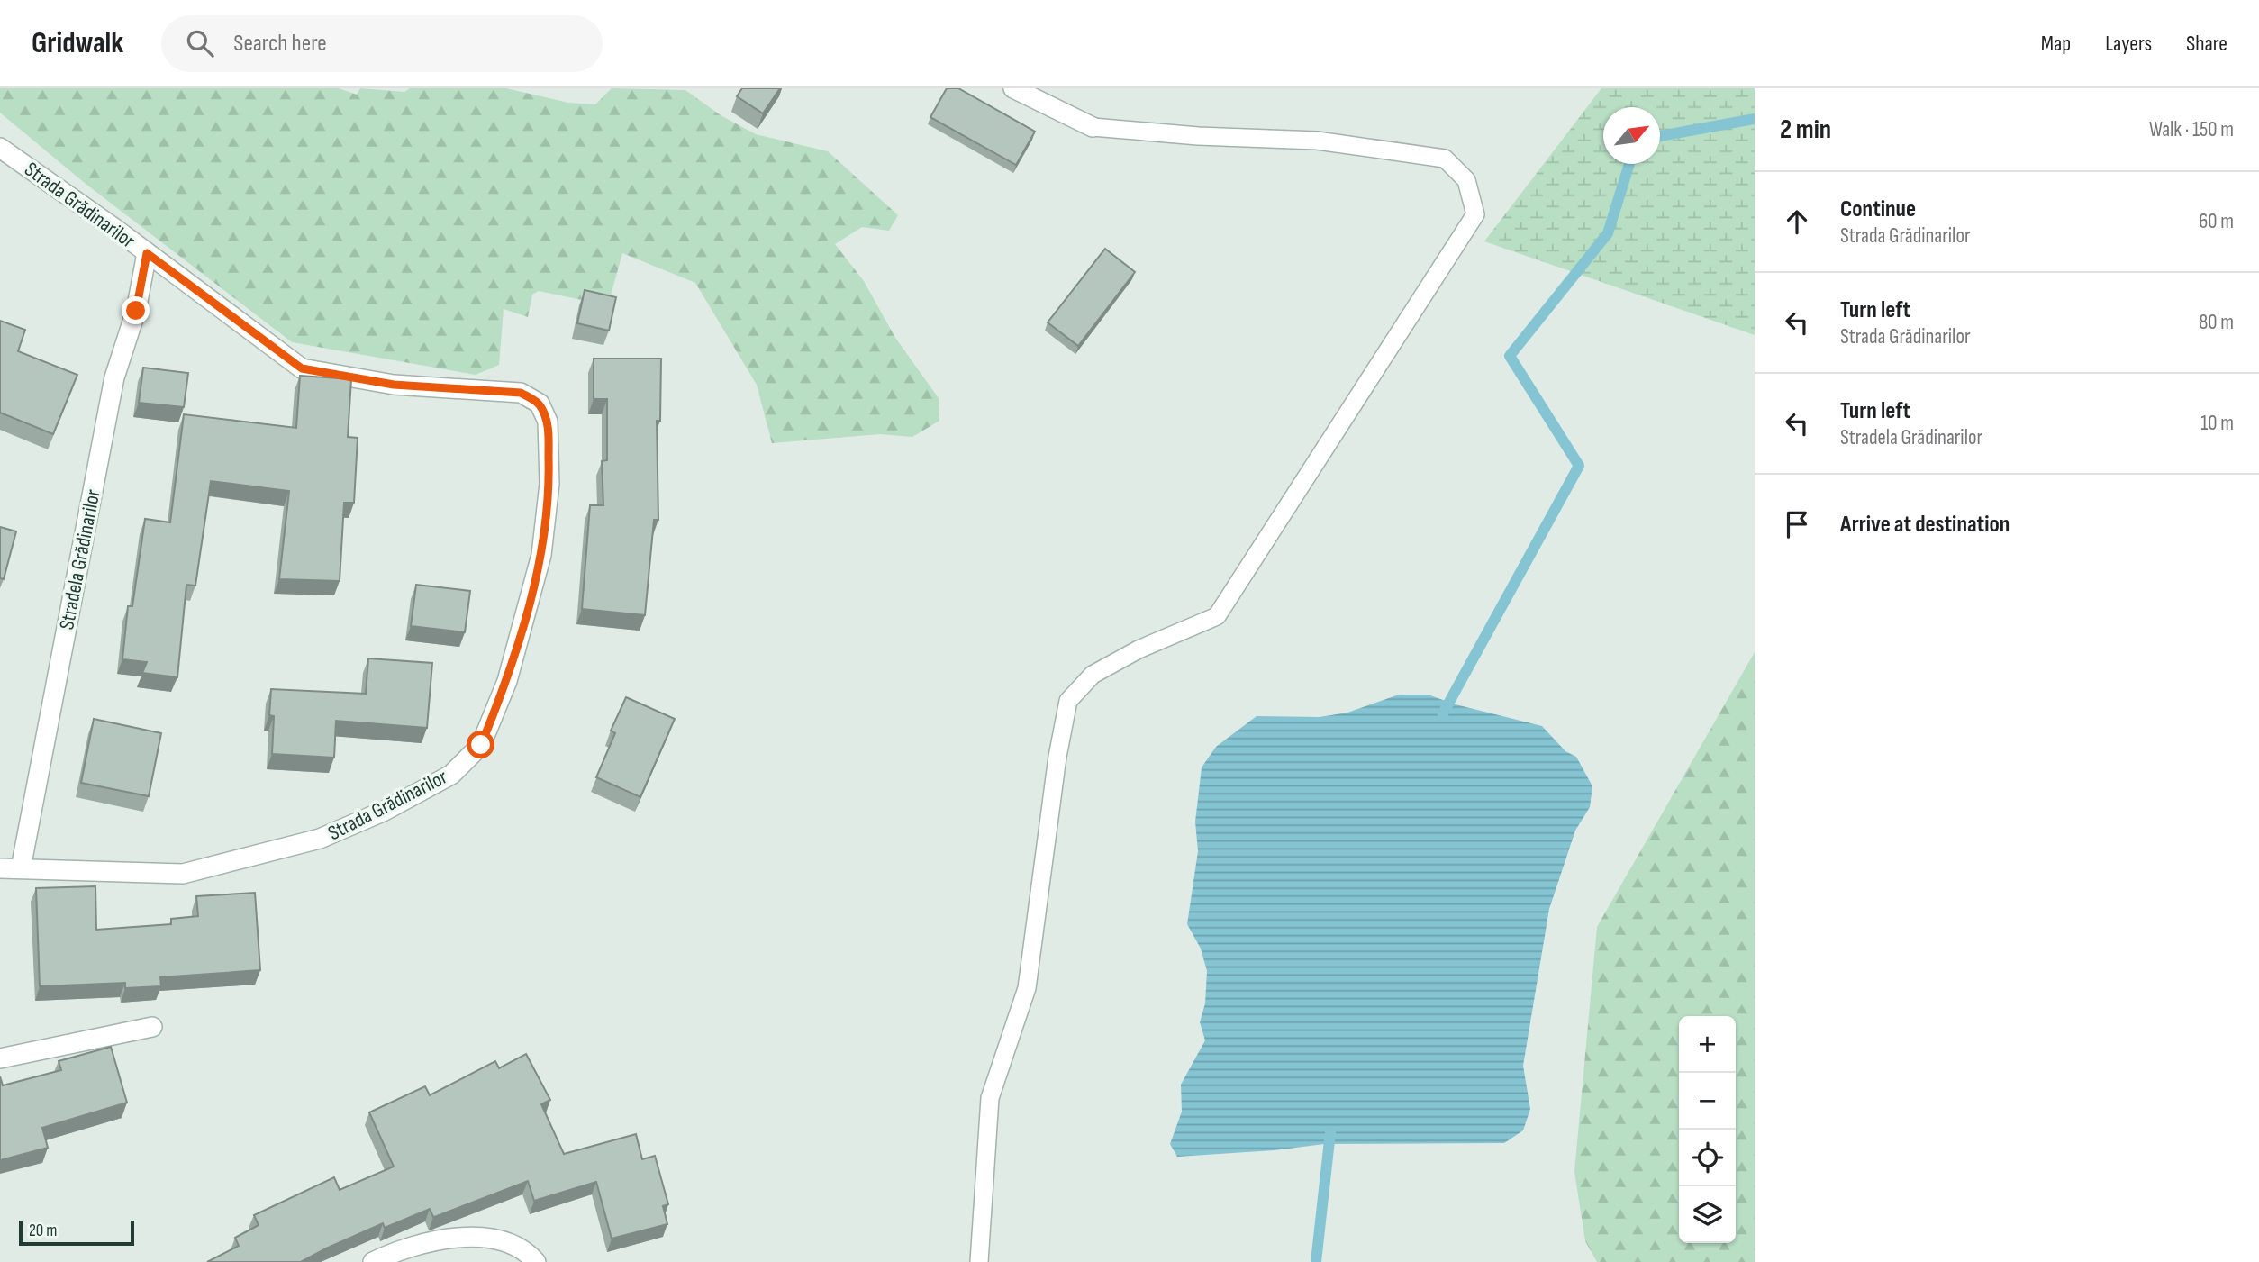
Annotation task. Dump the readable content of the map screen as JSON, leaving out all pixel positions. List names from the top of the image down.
{
  "streets": {
    "street": ["Strada Grădinarilor", "Stradela Grădinarilor"]
  },
  "crossings": [
    ["Strada Grădinarilor", "Stradela Grădinarilor"]
  ],
  "scale_bar": "20 m",
  "north": "top right",
  "page": {
    "header": "Gridwalk",
    "search": "Search here",
    "nav": ["Map", "Layers", "Share"],
    "heading": ["2 min", "Walk · 150 m"],
    "list": [
      ["Continue", "Strada Grădinarilor", "60 m"],
      ["Turn left", "Strada Grădinarilor", "80 m"],
      ["Turn left", "Stradela Grădinarilor", "10 m"],
      "Arrive at destination"
    ],
    "map_buttons": ["+", "−"],
    "scale": "20 m"
  }
}
